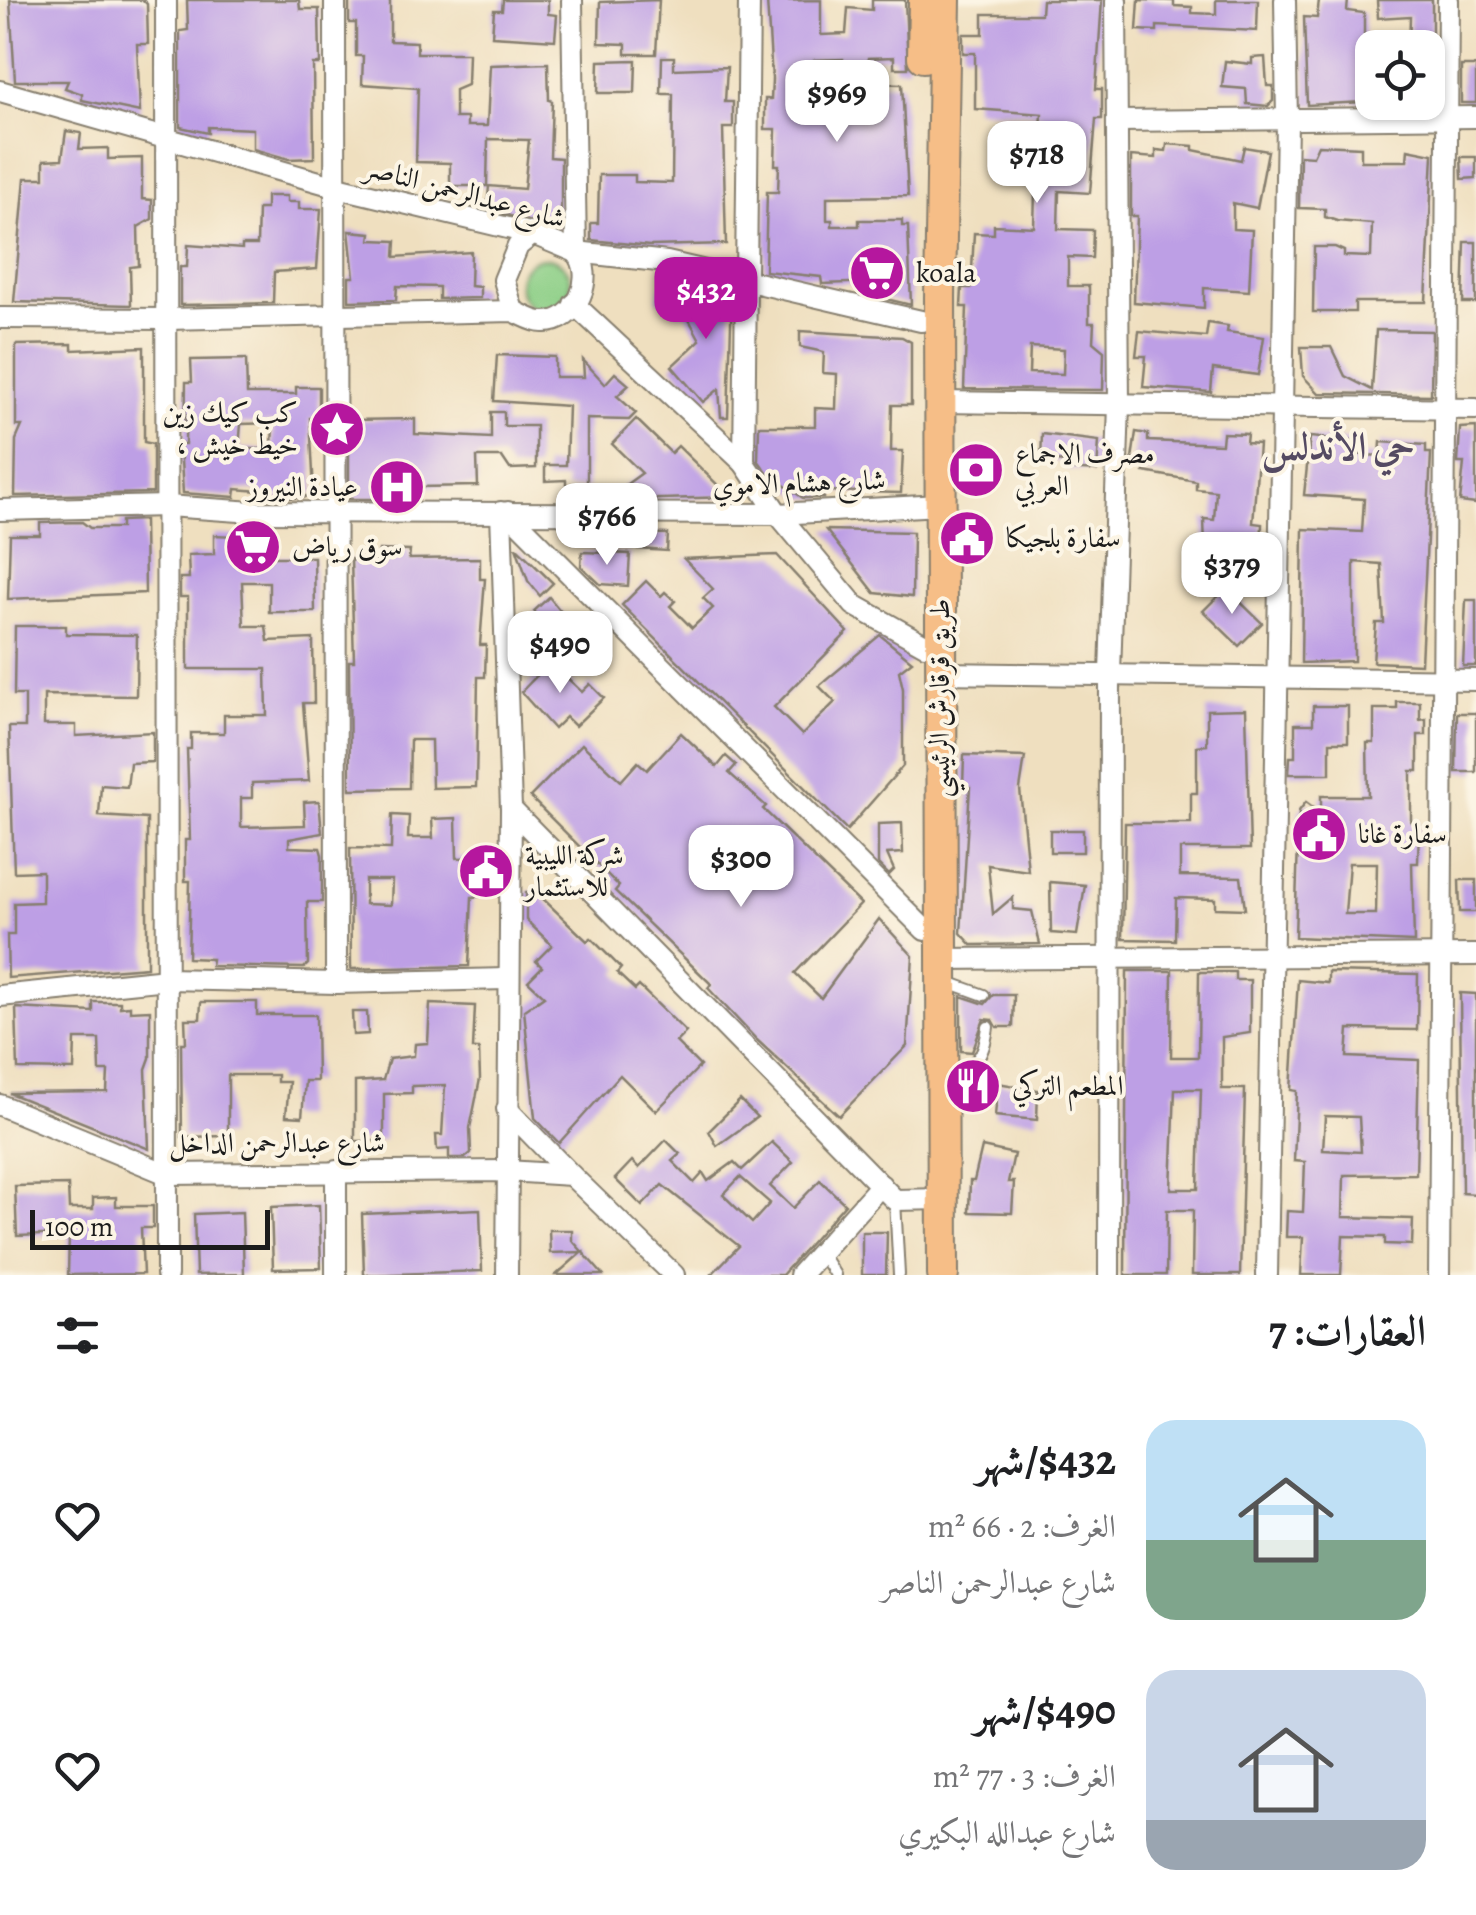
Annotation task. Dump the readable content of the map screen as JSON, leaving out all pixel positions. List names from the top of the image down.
{
  "streets": {
    "main road": ["طريق قرقارش الرئيسي"],
    "street": ["شارع عبدالرحمن الناصر", "شارع هشام الاموي", "شارع عبدالرحمن الداخل"]
  },
  "crossings": [
    ["شارع عبدالرحمن الناصر", "طريق قرقارش الرئيسي"],
    ["شارع هشام الاموي", "طريق قرقارش الرئيسي"]
  ],
  "districts": ["حي الأندلس"],
  "places": {
    "supermarket": ["koala", "سوق رياض"],
    "place": ["كب كيك زين ، خيط خيش"],
    "bank": ["مصرف الاجماع العربي"],
    "hospital": ["عيادة النيروز"],
    "public building": ["سفارة بلجيكا", "سفارة غانا", "شركة الليبية للاستثمار"],
    "restaurant": ["المطعم التركي"]
  },
  "scale_bar": "100 m",
  "page": {
    "price": [
      "$969",
      "$718",
      "$432",
      "$766",
      "$379",
      "$490",
      "$300"
    ],
    "scale": "100 m",
    "heading": "العقارات: 7",
    "list": [
      {
        "name": "$432/شهر",
        "note": "الغرف: 2 · 66 m² · شارع عبدالرحمن الناصر"
      },
      {
        "name": "$490/شهر",
        "note": "الغرف: 3 · 77 m² · شارع عبدالله البكيري"
      }
    ]
  }
}
